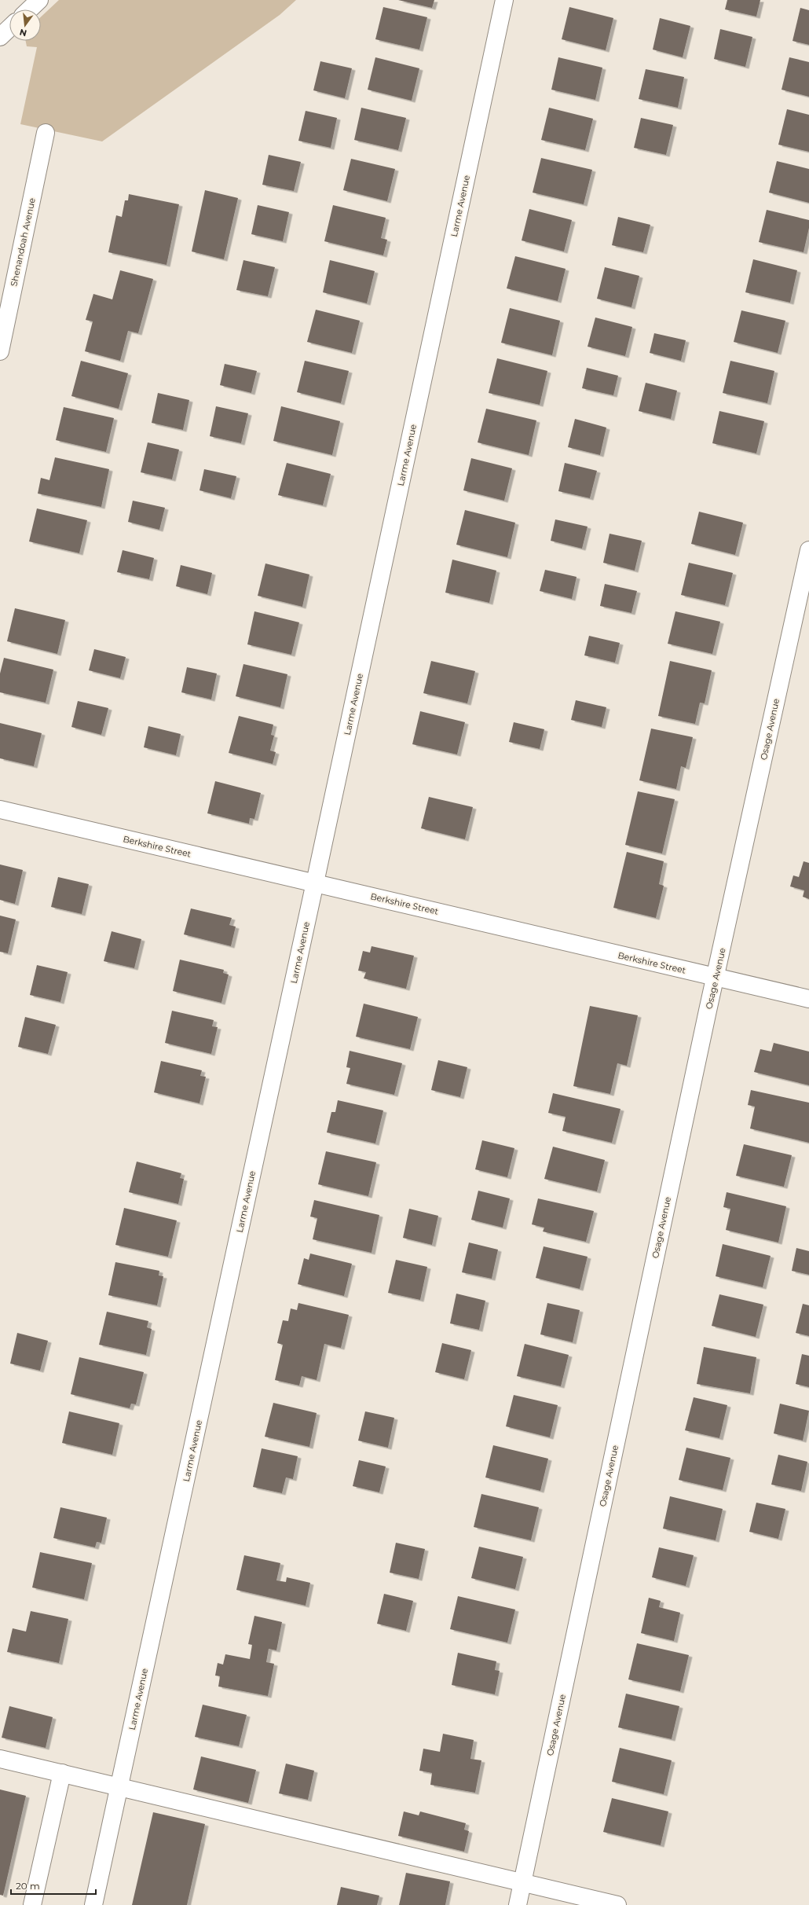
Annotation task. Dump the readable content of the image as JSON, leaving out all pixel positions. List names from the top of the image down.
{
  "streets": {
    "street": [
      "Larme Avenue",
      "Shenandoah Avenue",
      "Osage Avenue",
      "Berkshire Street"
    ]
  },
  "crossings": [
    ["Larme Avenue", "Berkshire Street"],
    ["Osage Avenue", "Berkshire Street"]
  ],
  "scale_bar": "20 m",
  "north": "bottom"
}
